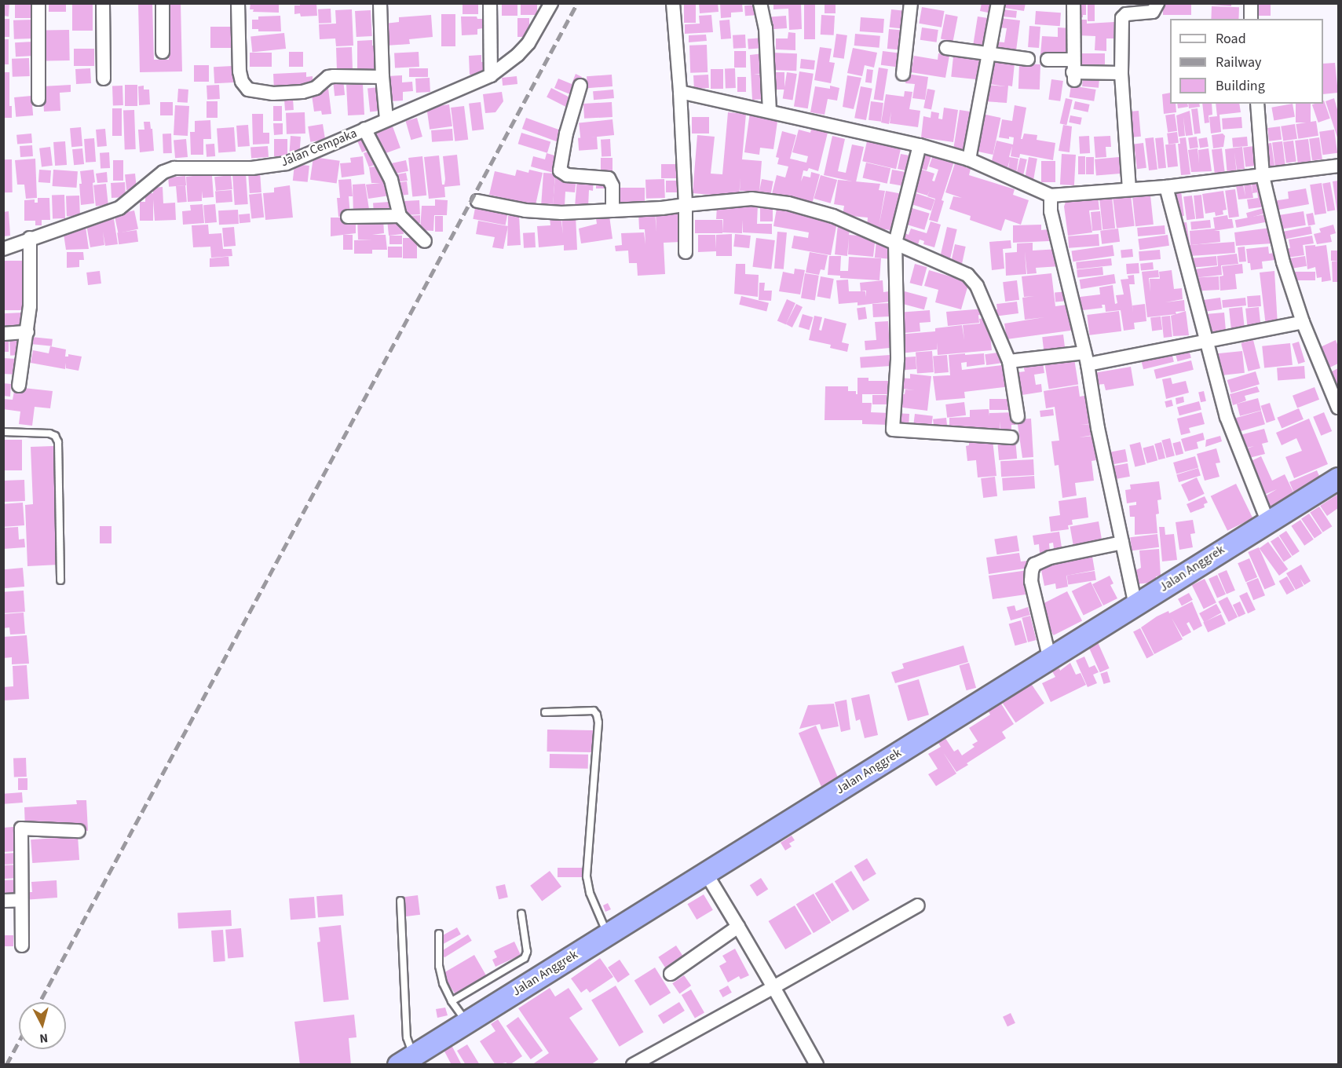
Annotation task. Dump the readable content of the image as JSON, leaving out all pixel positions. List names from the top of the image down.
{
  "streets": {
    "highway": ["Jalan Anggrek"],
    "street": ["Jalan Cempaka"]
  },
  "legend": ["Road", "Railway", "Building"],
  "north": "bottom"
}
